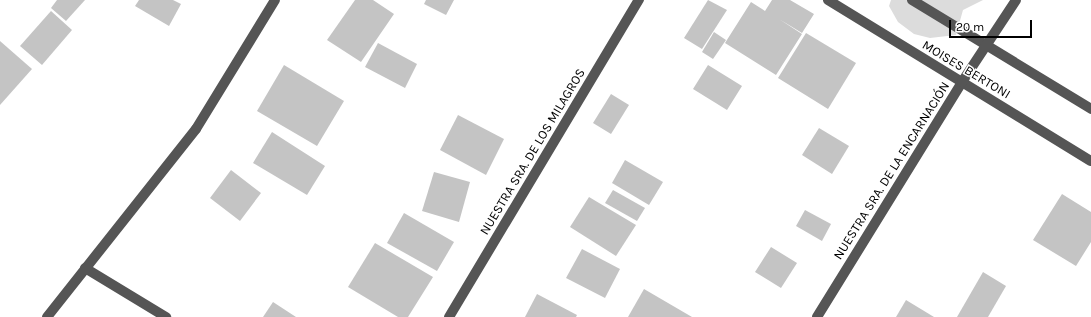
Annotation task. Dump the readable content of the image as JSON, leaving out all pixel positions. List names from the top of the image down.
{
  "streets": {
    "street": ["MOISES BERTONI", "NUESTRA SRA. DE LOS MILAGROS", "NUESTRA SRA. DE LA ENCARNACIÓN"]
  },
  "crossings": [
    ["MOISES BERTONI", "NUESTRA SRA. DE LA ENCARNACIÓN"]
  ],
  "scale_bar": "20 m"
}
